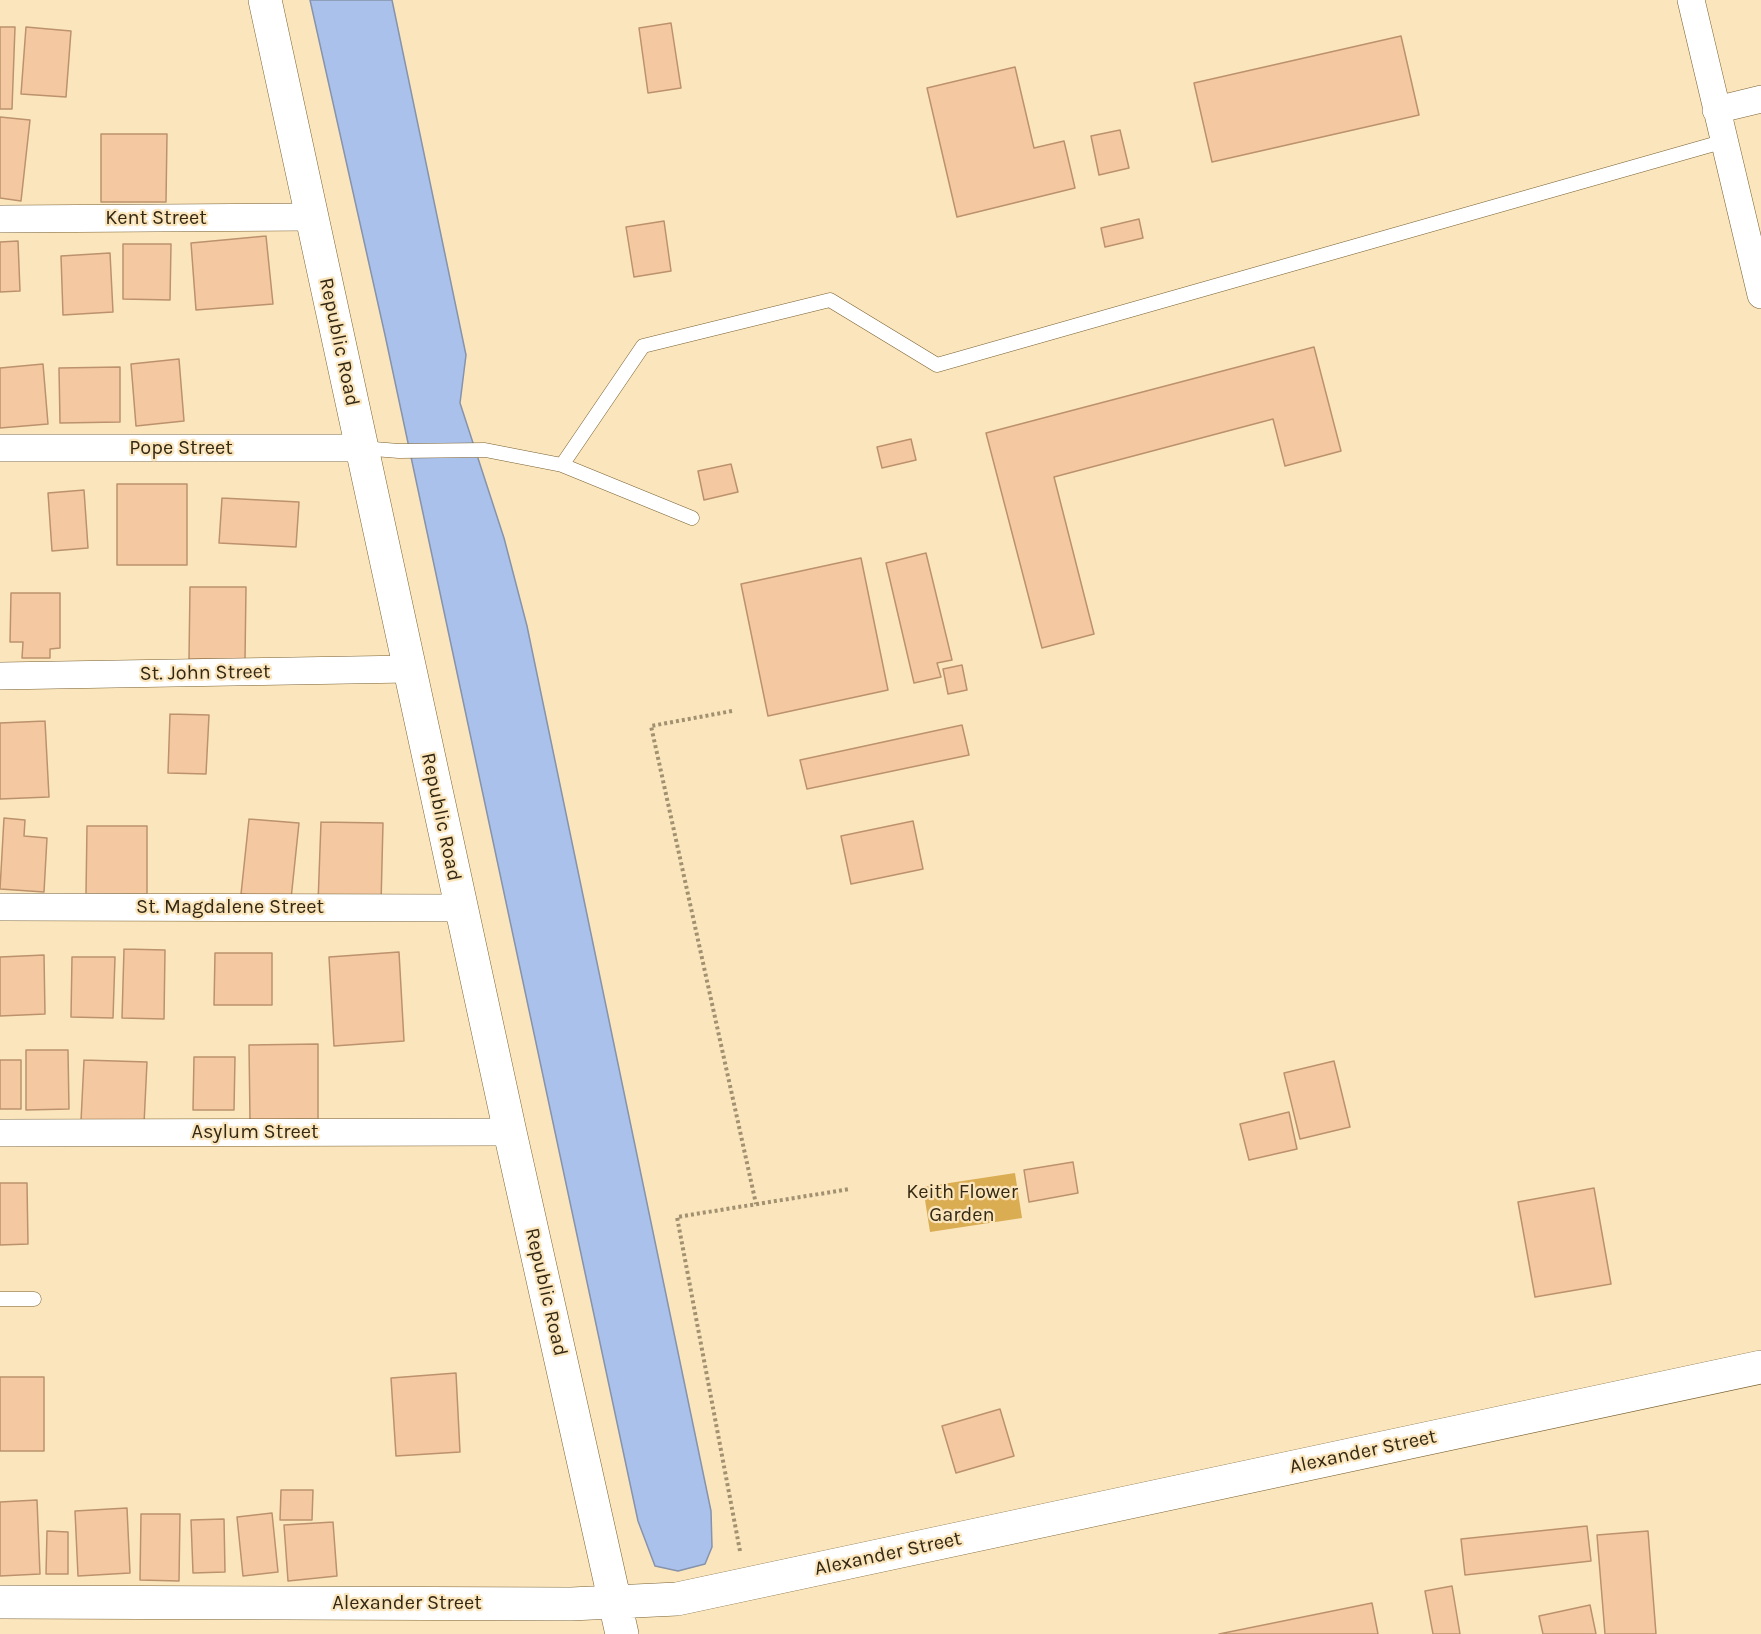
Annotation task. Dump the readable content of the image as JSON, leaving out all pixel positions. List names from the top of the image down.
{
  "streets": {
    "street": [
      "Kent Street",
      "Republic Road",
      "Pope Street",
      "St. John Street",
      "St. Magdalene Street",
      "Asylum Street",
      "Alexander Street"
    ]
  },
  "crossings": [
    ["Kent Street", "Republic Road"],
    ["Republic Road", "Pope Street"],
    ["Republic Road", "St. John Street"],
    ["Republic Road", "St. Magdalene Street"],
    ["Republic Road", "Asylum Street"],
    ["Republic Road", "Alexander Street"]
  ],
  "parks": ["Keith Flower Garden"]
}
